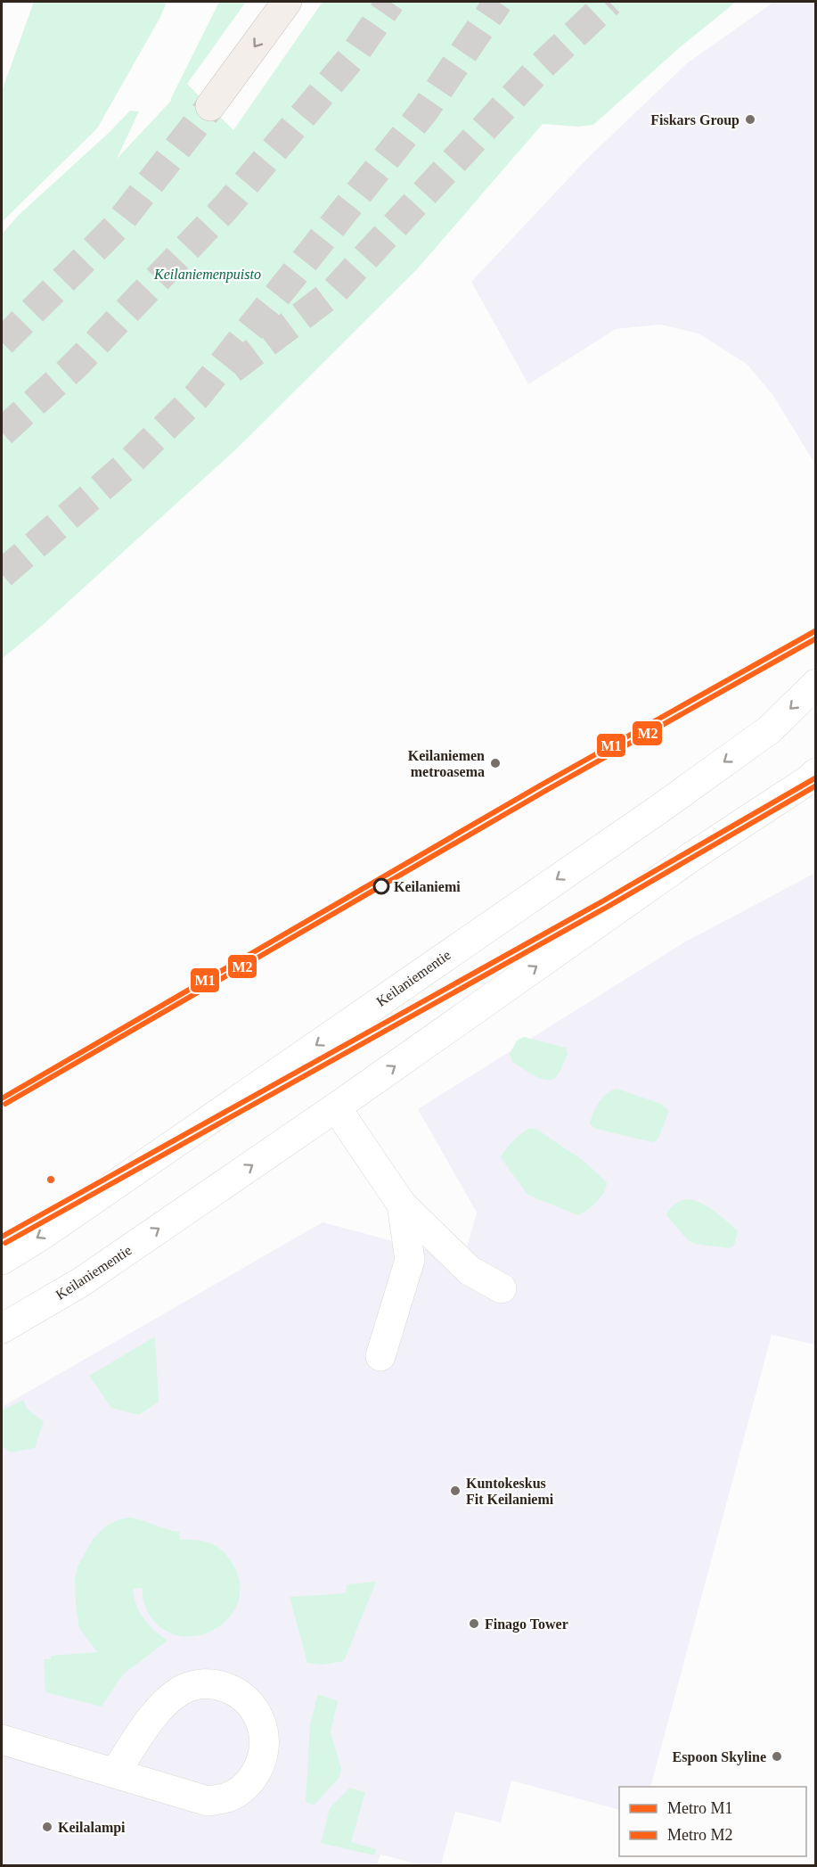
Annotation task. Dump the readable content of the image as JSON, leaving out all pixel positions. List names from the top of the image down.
{
  "streets": {
    "street": ["Keilaniementie"]
  },
  "parks": ["Keilaniemenpuisto"],
  "places": [
    "Fiskars Group",
    "Keilaniemen metroasema",
    "Keilaniemi",
    "Kuntokeskus Fit Keilaniemi",
    "Finago Tower",
    "Espoon Skyline",
    "Keilalampi"
  ],
  "lines": ["metro line M1", "metro line M2"],
  "legend": ["Metro M1", "Metro M2"]
}
